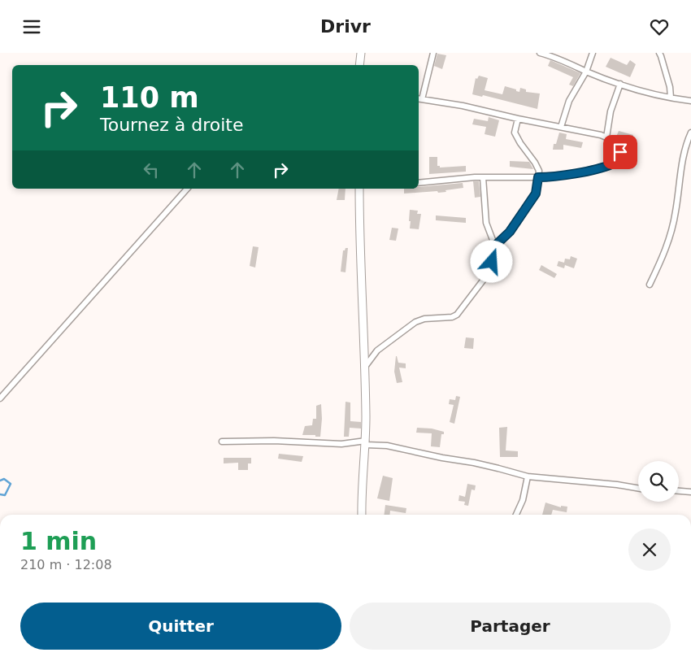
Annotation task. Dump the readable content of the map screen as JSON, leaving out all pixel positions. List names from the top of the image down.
{
  "page": {
    "header": "Drivr",
    "turn": ["110 m", "Tournez à droite"],
    "heading": ["1 min", "210 m · 12:08"],
    "buttons": ["Quitter", "Partager"]
  }
}
